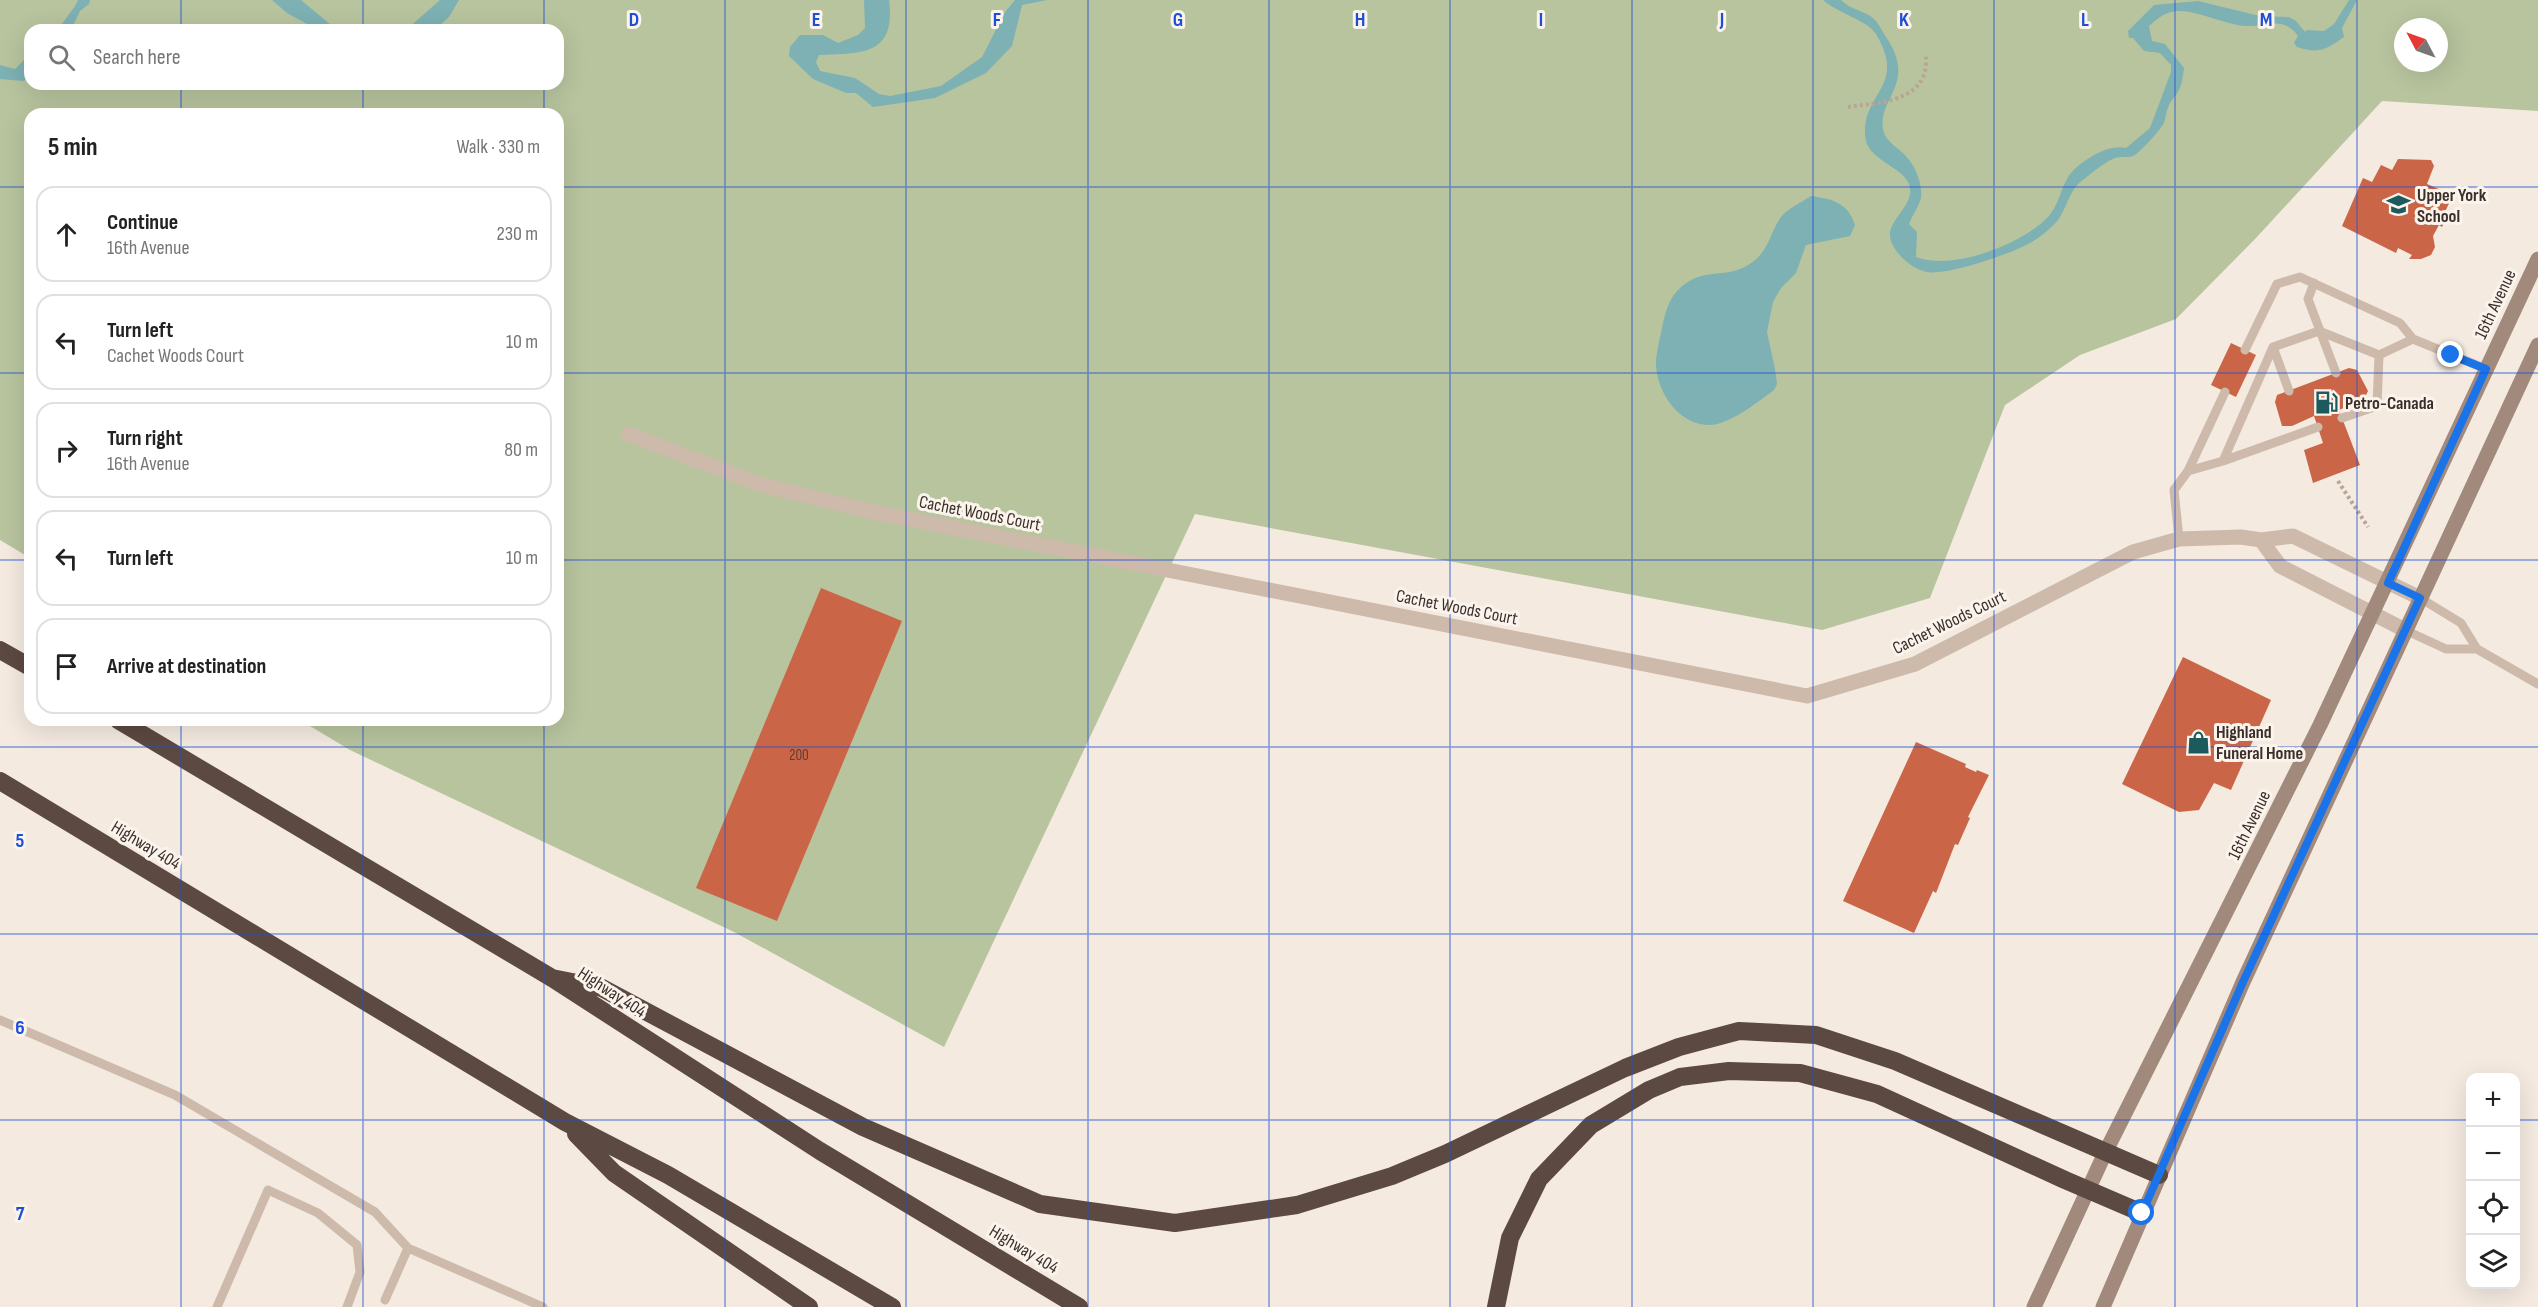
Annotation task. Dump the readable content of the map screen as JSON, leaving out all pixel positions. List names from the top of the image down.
{
  "streets": {
    "highway": ["Highway 404"],
    "main road": ["16th Avenue"],
    "street": ["Cachet Woods Court"]
  },
  "crossings": [
    ["16th Avenue", "Cachet Woods Court"]
  ],
  "places": {
    "school or university": ["Upper York School"],
    "fuel station": ["Petro-Canada"],
    "shop": ["Highland Funeral Home"]
  },
  "house_numbers": ["200"],
  "north": "top left",
  "page": {
    "search": "Search here",
    "heading": ["5 min", "Walk · 330 m"],
    "list": [
      ["Continue", "16th Avenue", "230 m"],
      ["Turn left", "Cachet Woods Court", "10 m"],
      ["Turn right", "16th Avenue", "80 m"],
      ["Turn left", "10 m"],
      "Arrive at destination"
    ],
    "map_buttons": ["+", "−"]
  },
  "grid": {
    "columns": [
      "D",
      "E",
      "F",
      "G",
      "H",
      "I",
      "J",
      "K",
      "L",
      "M"
    ],
    "rows": ["5", "6", "7"]
  }
}
